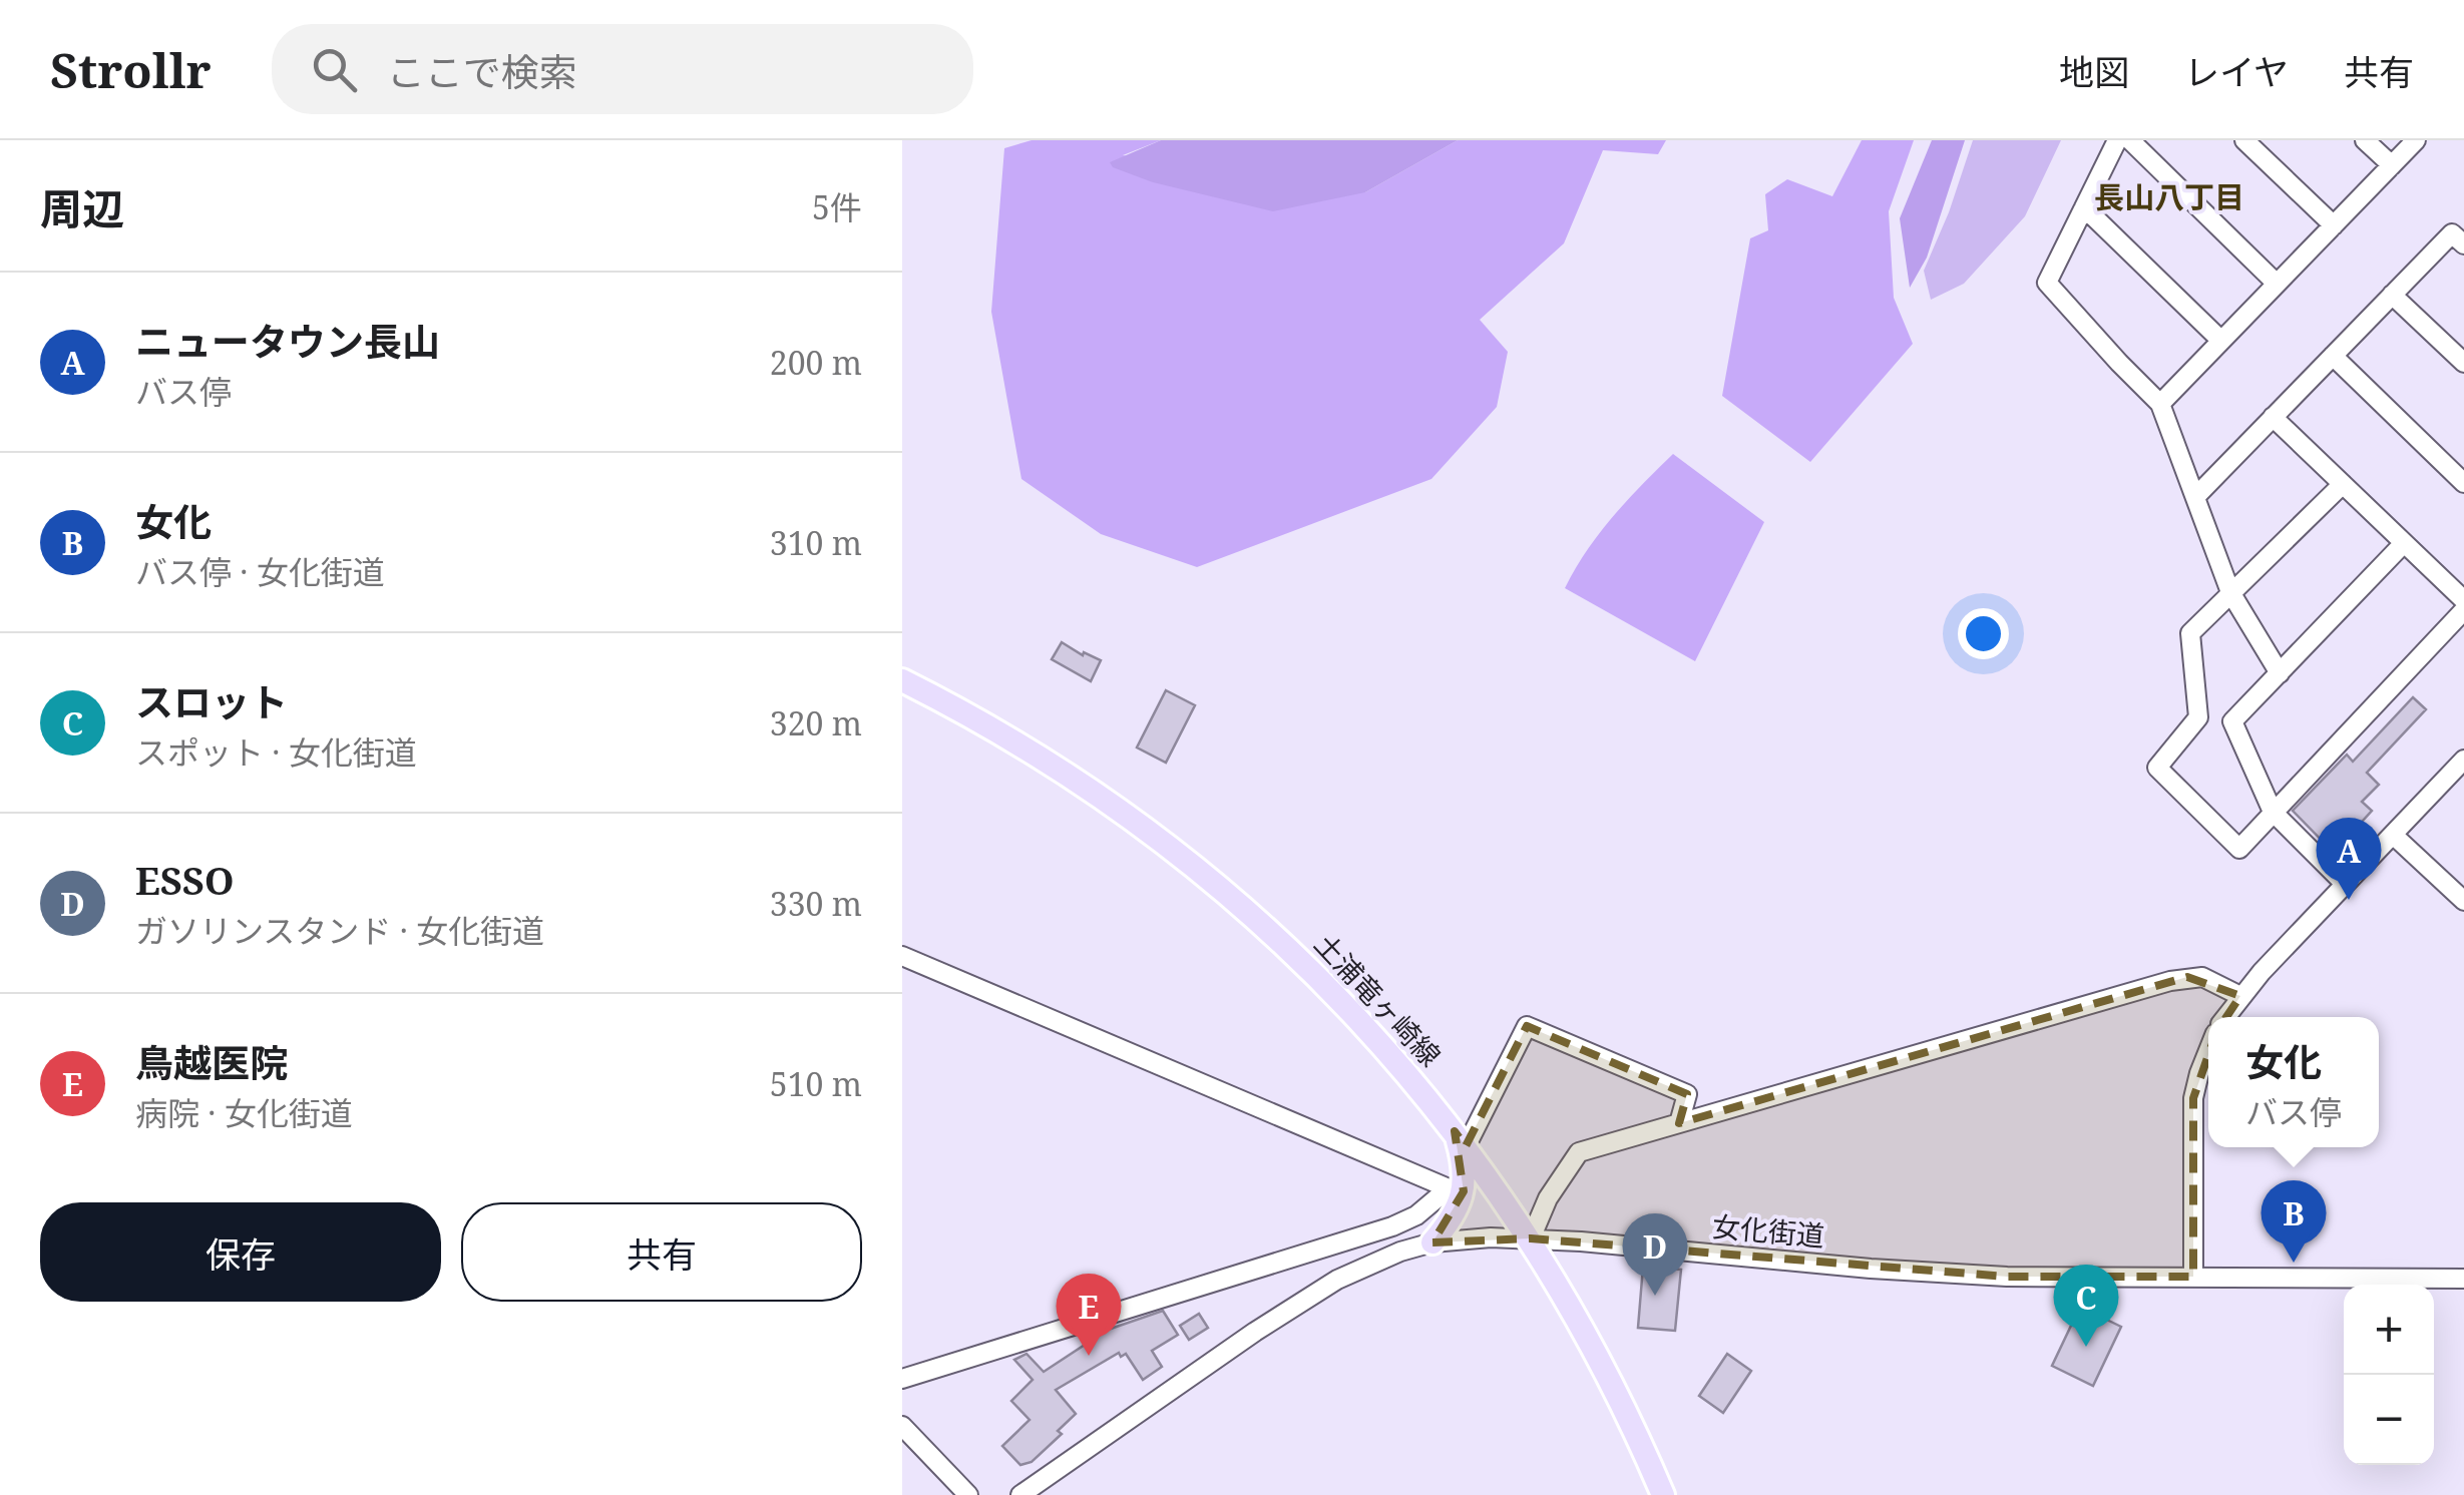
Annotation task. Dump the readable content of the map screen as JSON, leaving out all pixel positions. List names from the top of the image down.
{
  "streets": {
    "main road": ["土浦竜ヶ崎線"],
    "street": ["女化街道"]
  },
  "crossings": [
    ["土浦竜ヶ崎線", "女化街道"]
  ],
  "districts": ["長山八丁目"],
  "page": {
    "header": "Strollr",
    "search": "ここで検索",
    "nav": ["地図", "レイヤ", "共有"],
    "heading": ["周辺", "5件"],
    "list": [
      {
        "mark": "A",
        "name": "ニュータウン長山",
        "note": "バス停",
        "value": "200 m"
      },
      {
        "mark": "B",
        "name": "女化",
        "note": "バス停 · 女化街道",
        "value": "310 m"
      },
      {
        "mark": "C",
        "name": "スロット",
        "note": "スポット · 女化街道",
        "value": "320 m"
      },
      {
        "mark": "D",
        "name": "ESSO",
        "note": "ガソリンスタンド · 女化街道",
        "value": "330 m"
      },
      {
        "mark": "E",
        "name": "鳥越医院",
        "note": "病院 · 女化街道",
        "value": "510 m"
      }
    ],
    "pins": [
      "A",
      "B",
      "D",
      "C",
      "E"
    ],
    "popup": ["女化", "バス停"],
    "buttons": ["保存", "共有"],
    "map_buttons": ["+", "−"]
  }
}
